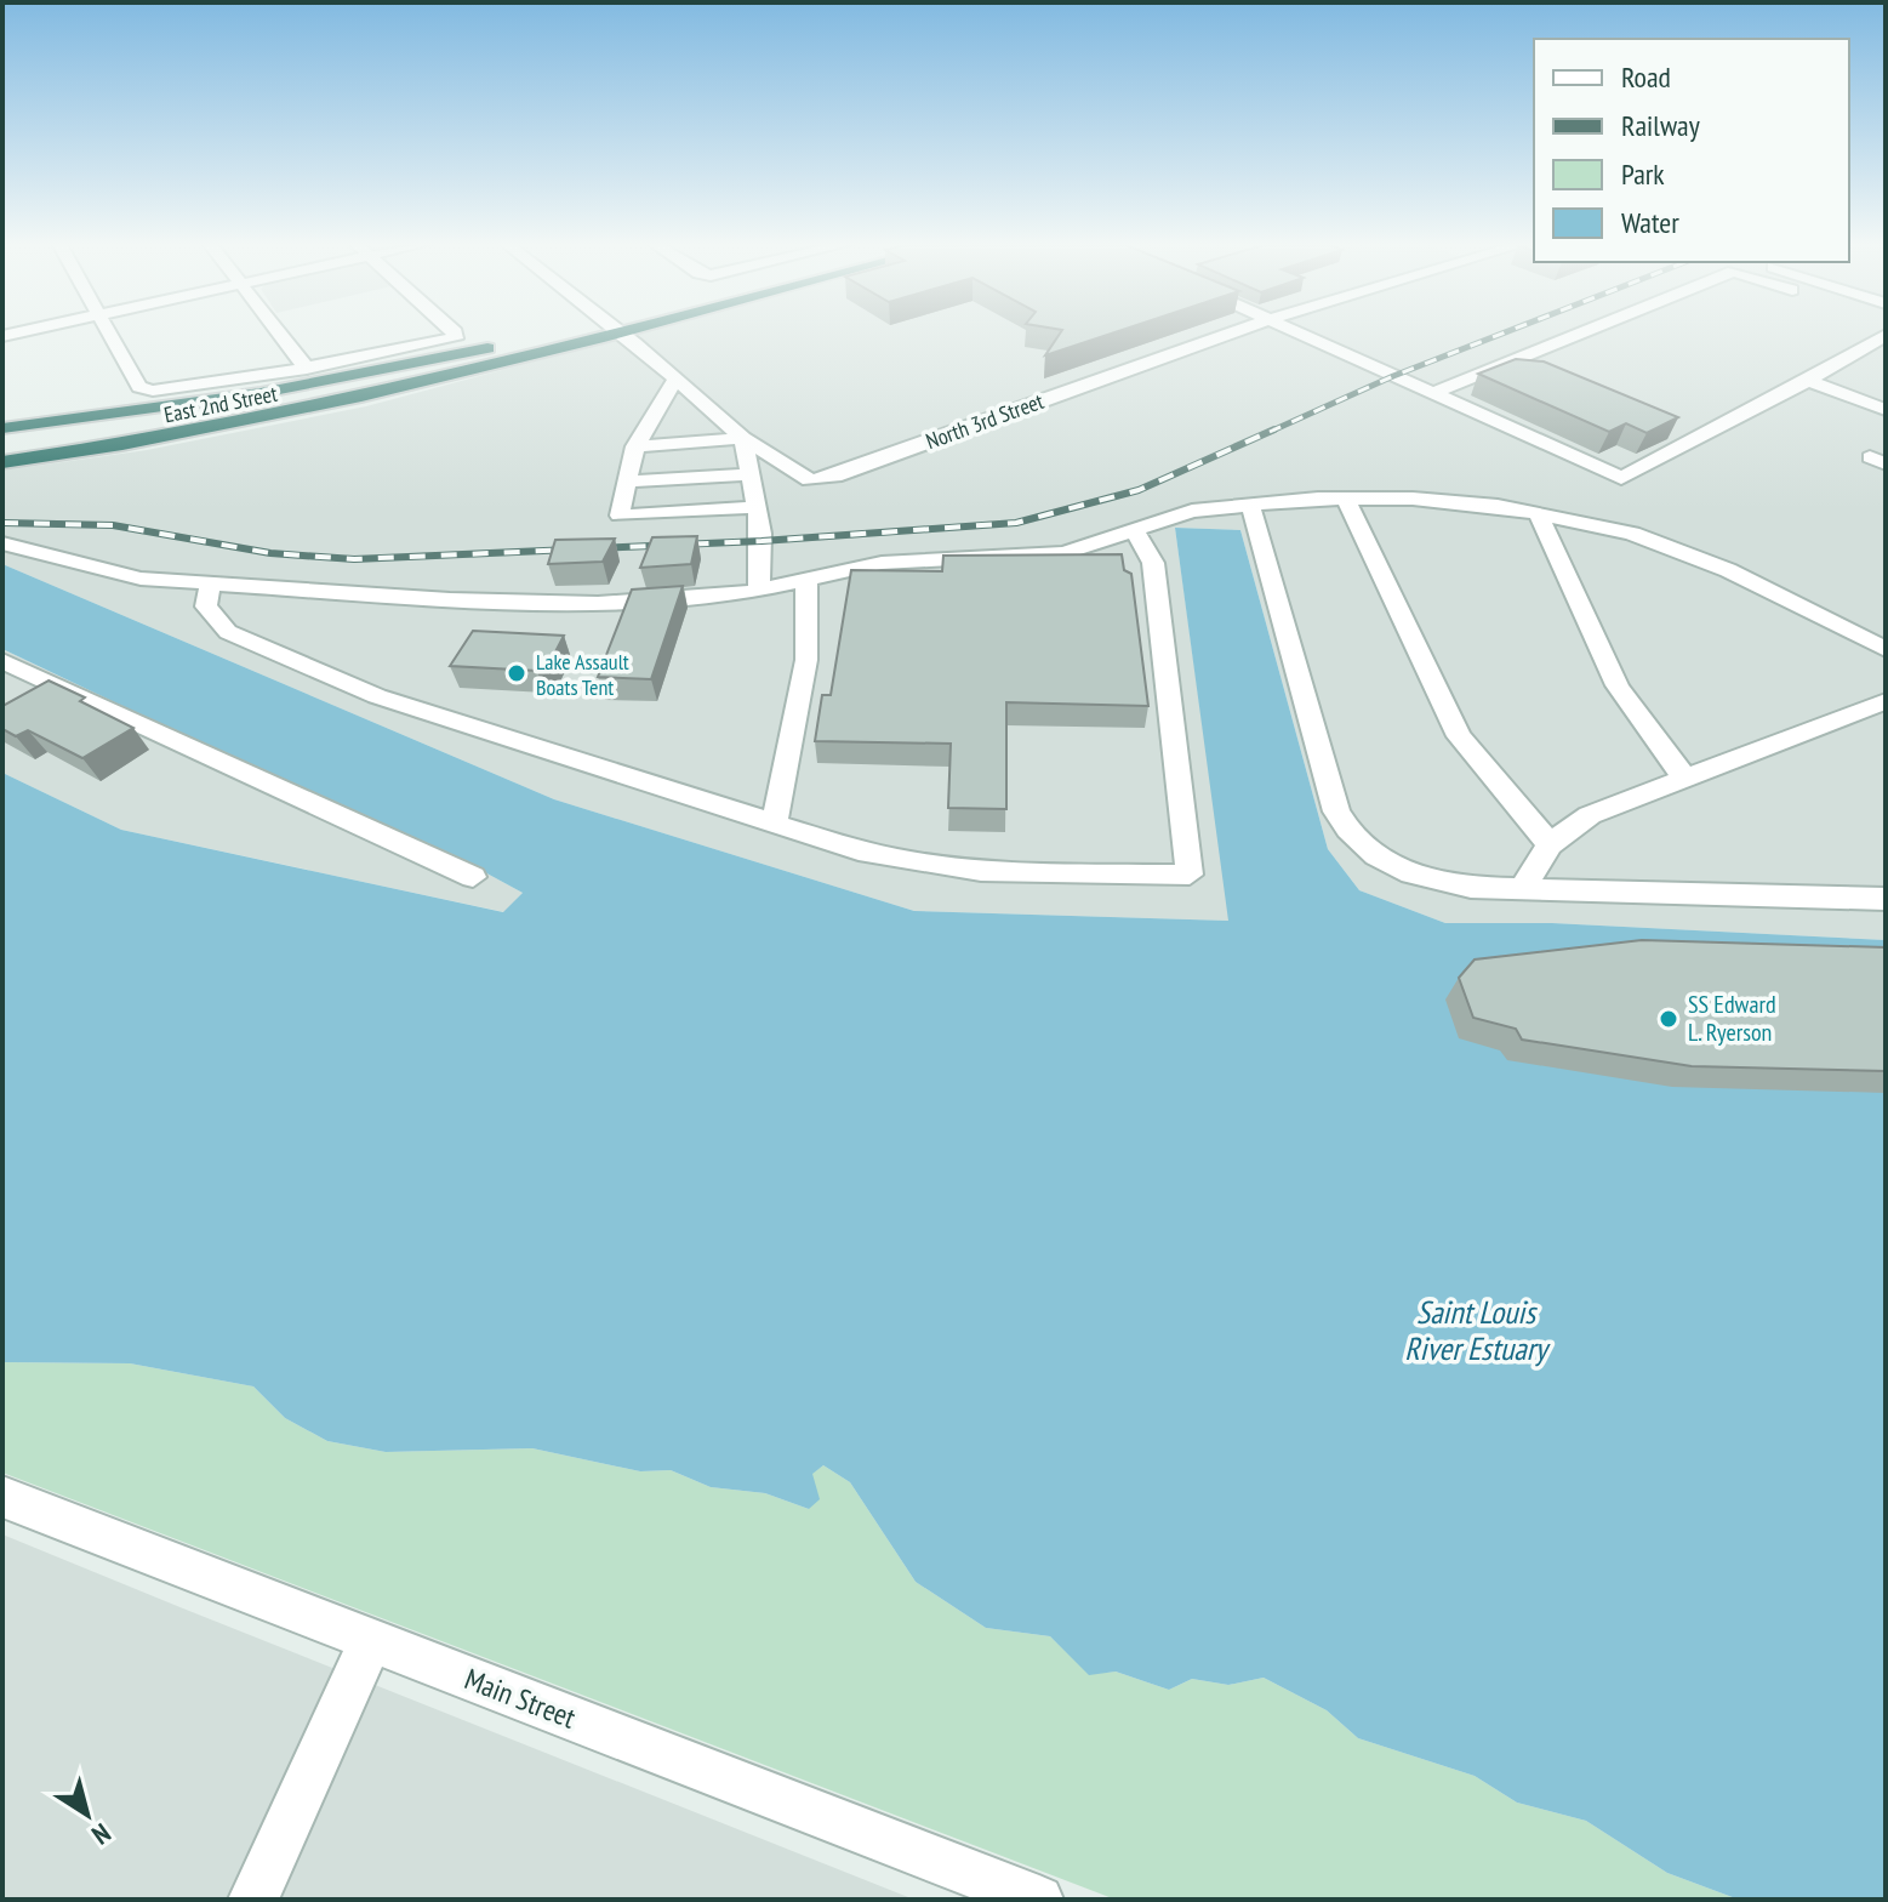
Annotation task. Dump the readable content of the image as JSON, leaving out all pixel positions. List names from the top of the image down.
{
  "streets": {
    "highway": ["East 2nd Street"],
    "street": ["North 3rd Street", "Main Street"]
  },
  "water": ["Saint Louis River Estuary"],
  "places": ["Lake Assault Boats Tent", "SS Edward L. Ryerson"],
  "legend": [
    "Road",
    "Railway",
    "Park",
    "Water"
  ],
  "north": "bottom right"
}
